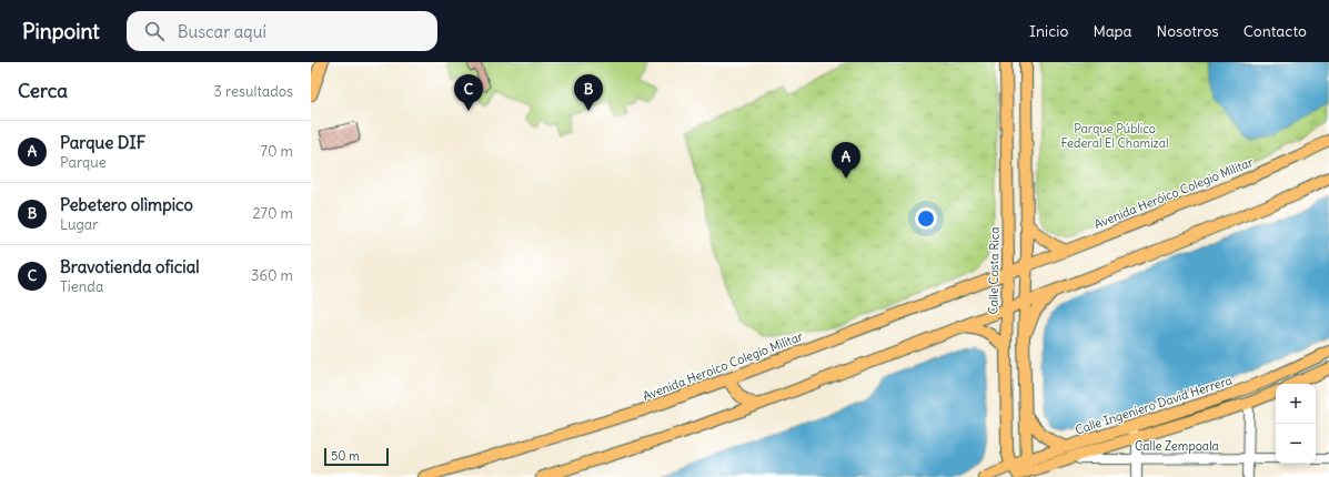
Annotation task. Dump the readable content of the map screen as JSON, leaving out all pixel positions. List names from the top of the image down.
{
  "streets": {
    "main road": [
      "Avenida Heróico Colegio Militar",
      "Calle Costa Rica",
      "Avenida Heroico Colegio Militar",
      "Calle Ingeniero David Herrera"
    ],
    "street": ["Calle Zempoala"]
  },
  "crossings": [
    ["Avenida Heróico Colegio Militar", "Avenida Heroico Colegio Militar"],
    ["Calle Costa Rica", "Avenida Heroico Colegio Militar"],
    ["Calle Costa Rica", "Calle Ingeniero David Herrera"],
    ["Calle Ingeniero David Herrera", "Calle Zempoala"]
  ],
  "parks": ["Parque Público Federal El Chamizal"],
  "scale_bar": "50 m",
  "page": {
    "header": "Pinpoint",
    "search": "Buscar aquí",
    "nav": [
      "Inicio",
      "Mapa",
      "Nosotros",
      "Contacto"
    ],
    "heading": ["Cerca", "3 resultados"],
    "pins": ["B", "C", "A"],
    "list": [
      {
        "mark": "A",
        "name": "Parque DIF",
        "note": "Parque",
        "value": "70 m"
      },
      {
        "mark": "B",
        "name": "Pebetero olìmpico",
        "note": "Lugar",
        "value": "270 m"
      },
      {
        "mark": "C",
        "name": "Bravotienda oficial",
        "note": "Tienda",
        "value": "360 m"
      }
    ],
    "map_buttons": ["+", "−"],
    "scale": "50 m"
  }
}
